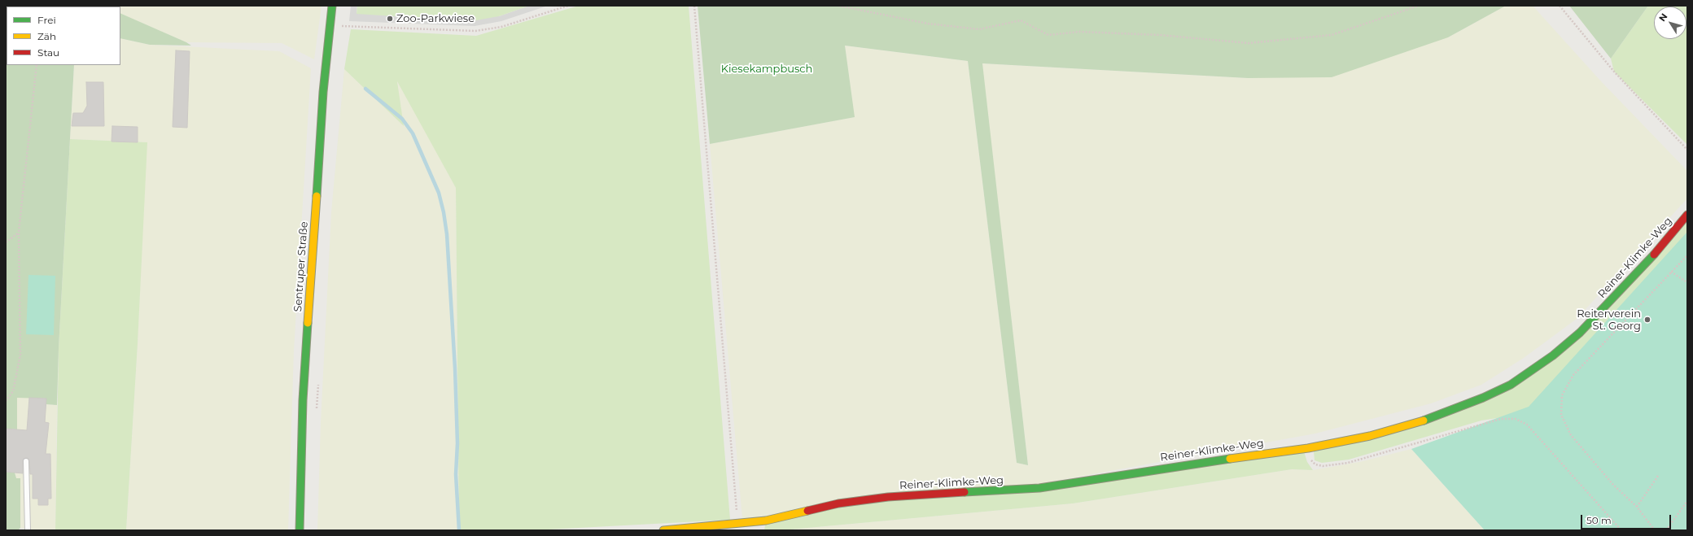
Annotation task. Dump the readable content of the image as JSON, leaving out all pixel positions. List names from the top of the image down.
{
  "streets": {
    "street": ["Reiner-Klimke-Weg", "Sentruper Straße"]
  },
  "parks": ["Kiesekampbusch"],
  "places": ["Zoo-Parkwiese", "Reiterverein St. Georg"],
  "legend": ["Frei", "Zäh", "Stau"],
  "scale_bar": "50 m",
  "north": "top left"
}
